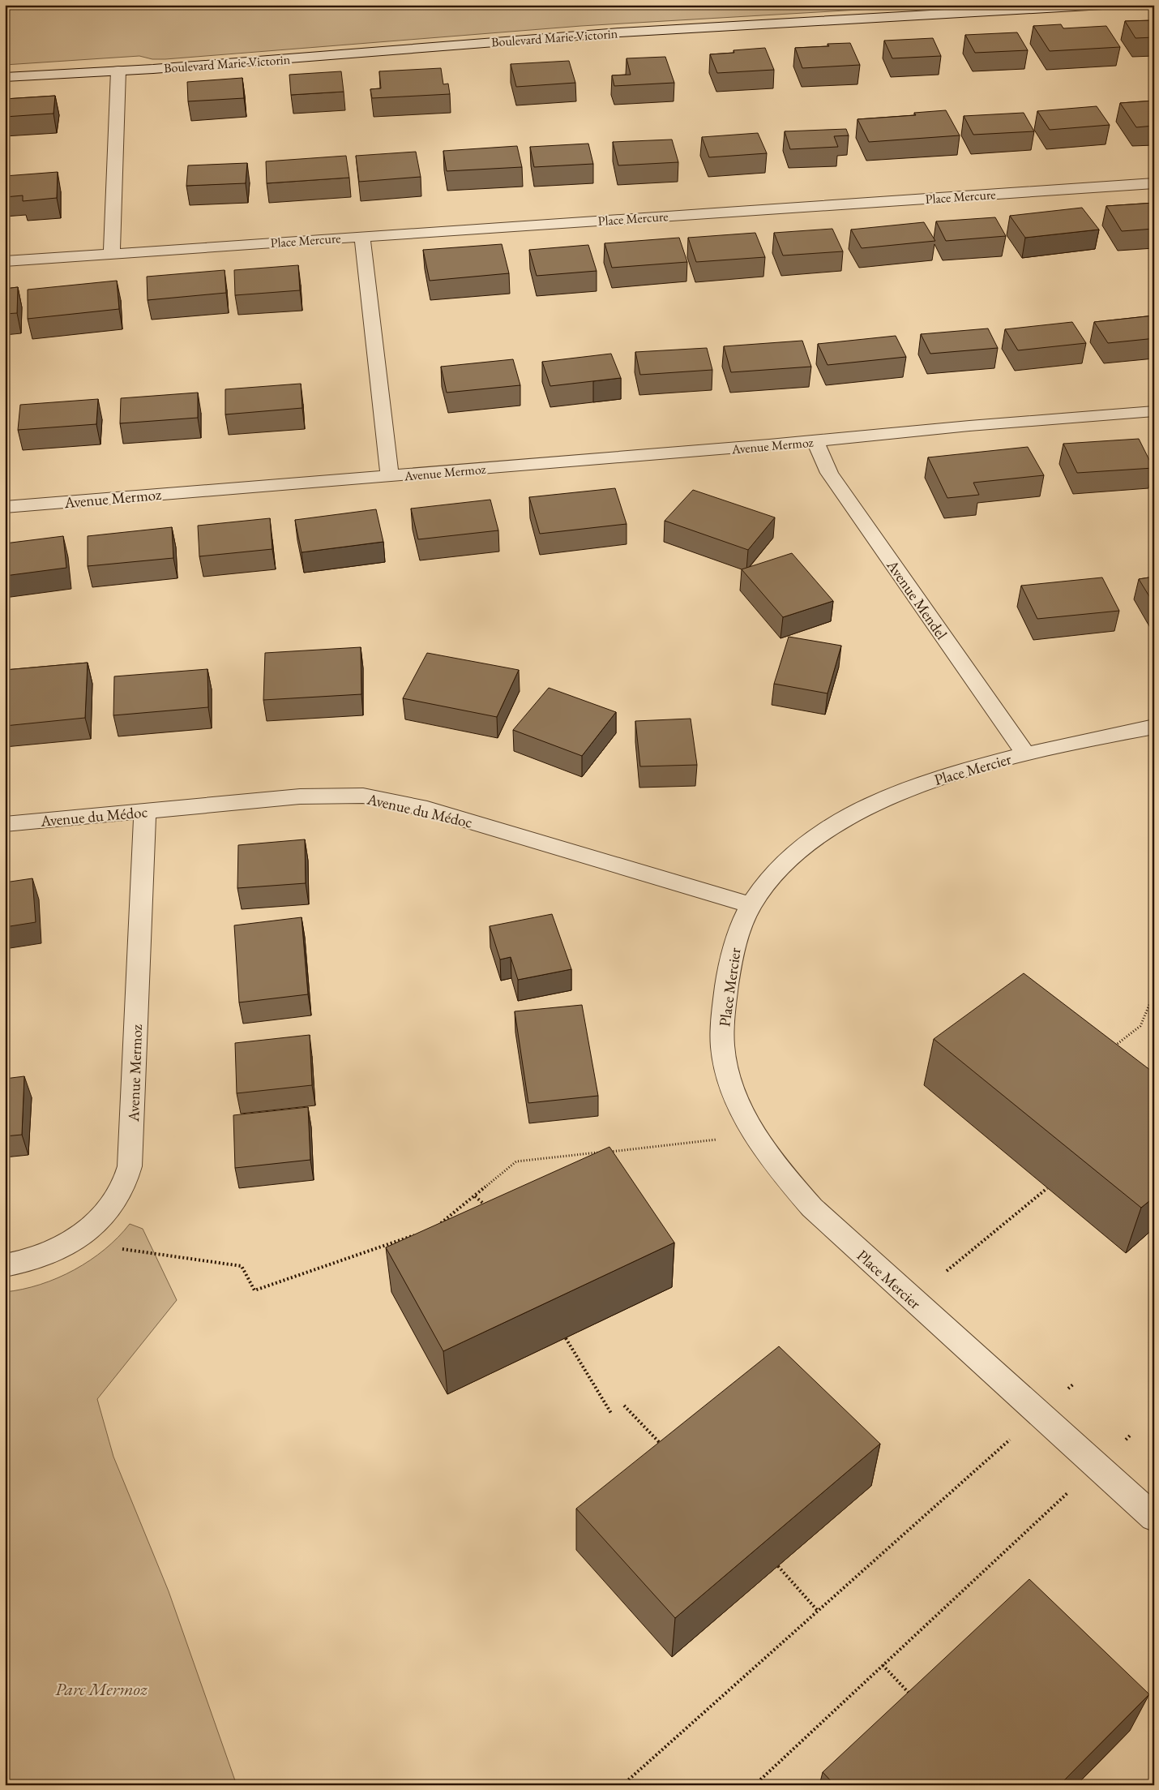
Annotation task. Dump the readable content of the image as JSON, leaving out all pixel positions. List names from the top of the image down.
{
  "streets": {
    "street": [
      "Boulevard Marie-Victorin",
      "Place Mercure",
      "Avenue Mermoz",
      "Avenue Mendel",
      "Place Mercier",
      "Avenue du Médoc"
    ]
  },
  "crossings": [
    ["Place Mercure", "Avenue Mermoz"],
    ["Avenue Mermoz", "Avenue Mendel"],
    ["Avenue Mermoz", "Avenue du Médoc"],
    ["Avenue Mendel", "Place Mercier"],
    ["Place Mercier", "Avenue du Médoc"]
  ],
  "parks": ["Parc Mermoz"]
}
